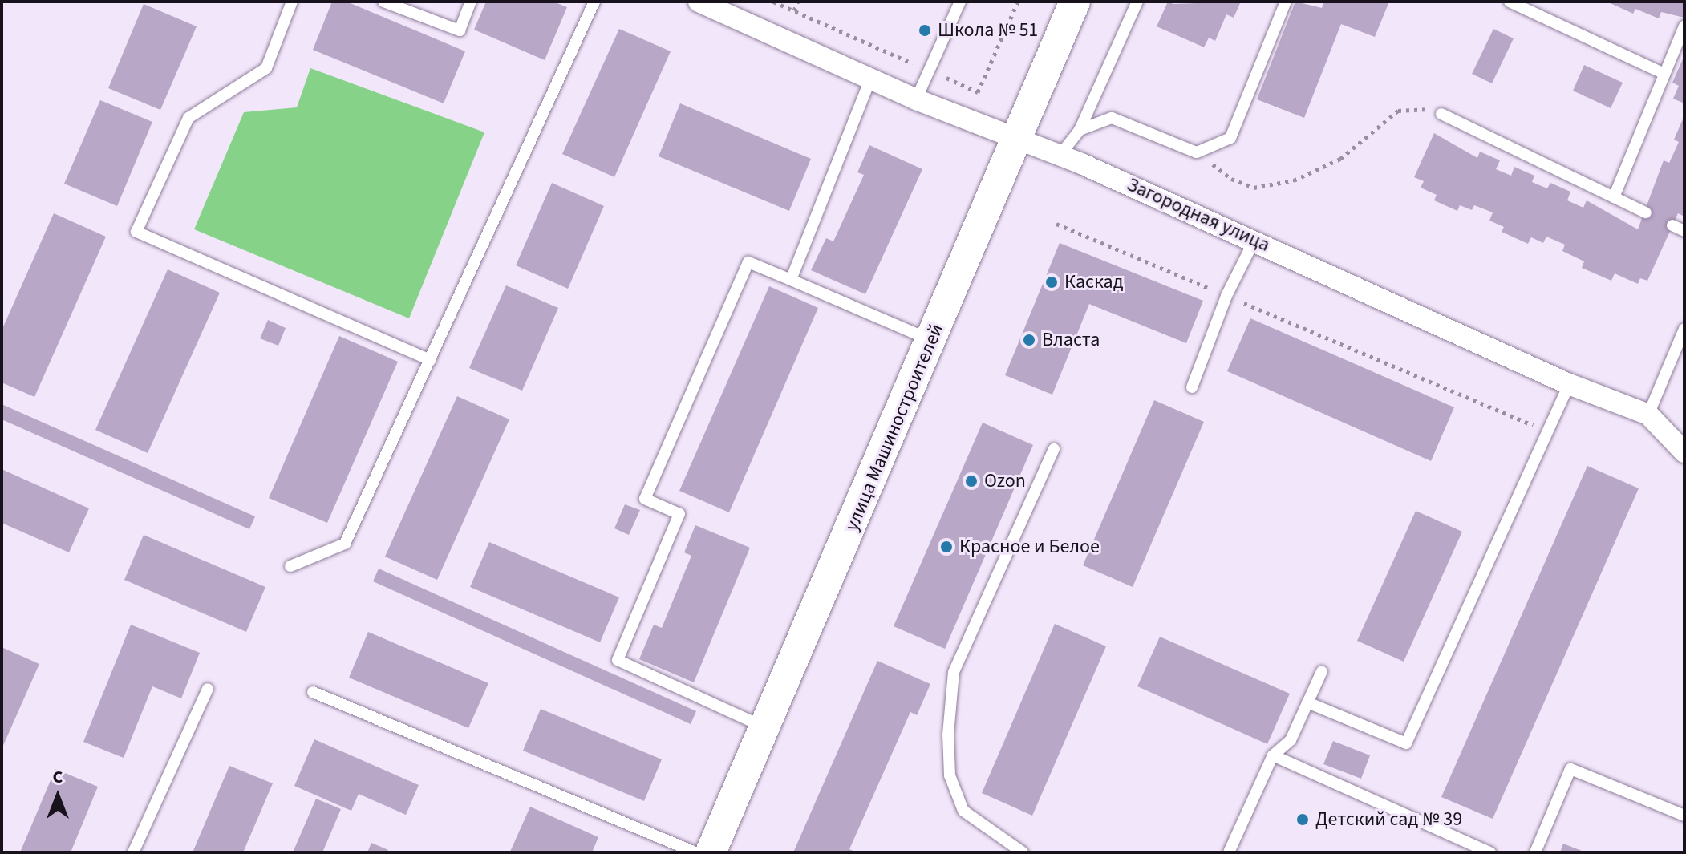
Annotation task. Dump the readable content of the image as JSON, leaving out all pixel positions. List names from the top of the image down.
{
  "streets": {
    "street": ["Загородная улица", "улица Машиностроителей"]
  },
  "crossings": [
    ["Загородная улица", "улица Машиностроителей"]
  ],
  "places": [
    "Школа № 51",
    "Каскад",
    "Власта",
    "Ozon",
    "Красное и Белое",
    "Детский сад № 39"
  ],
  "north": "top"
}
